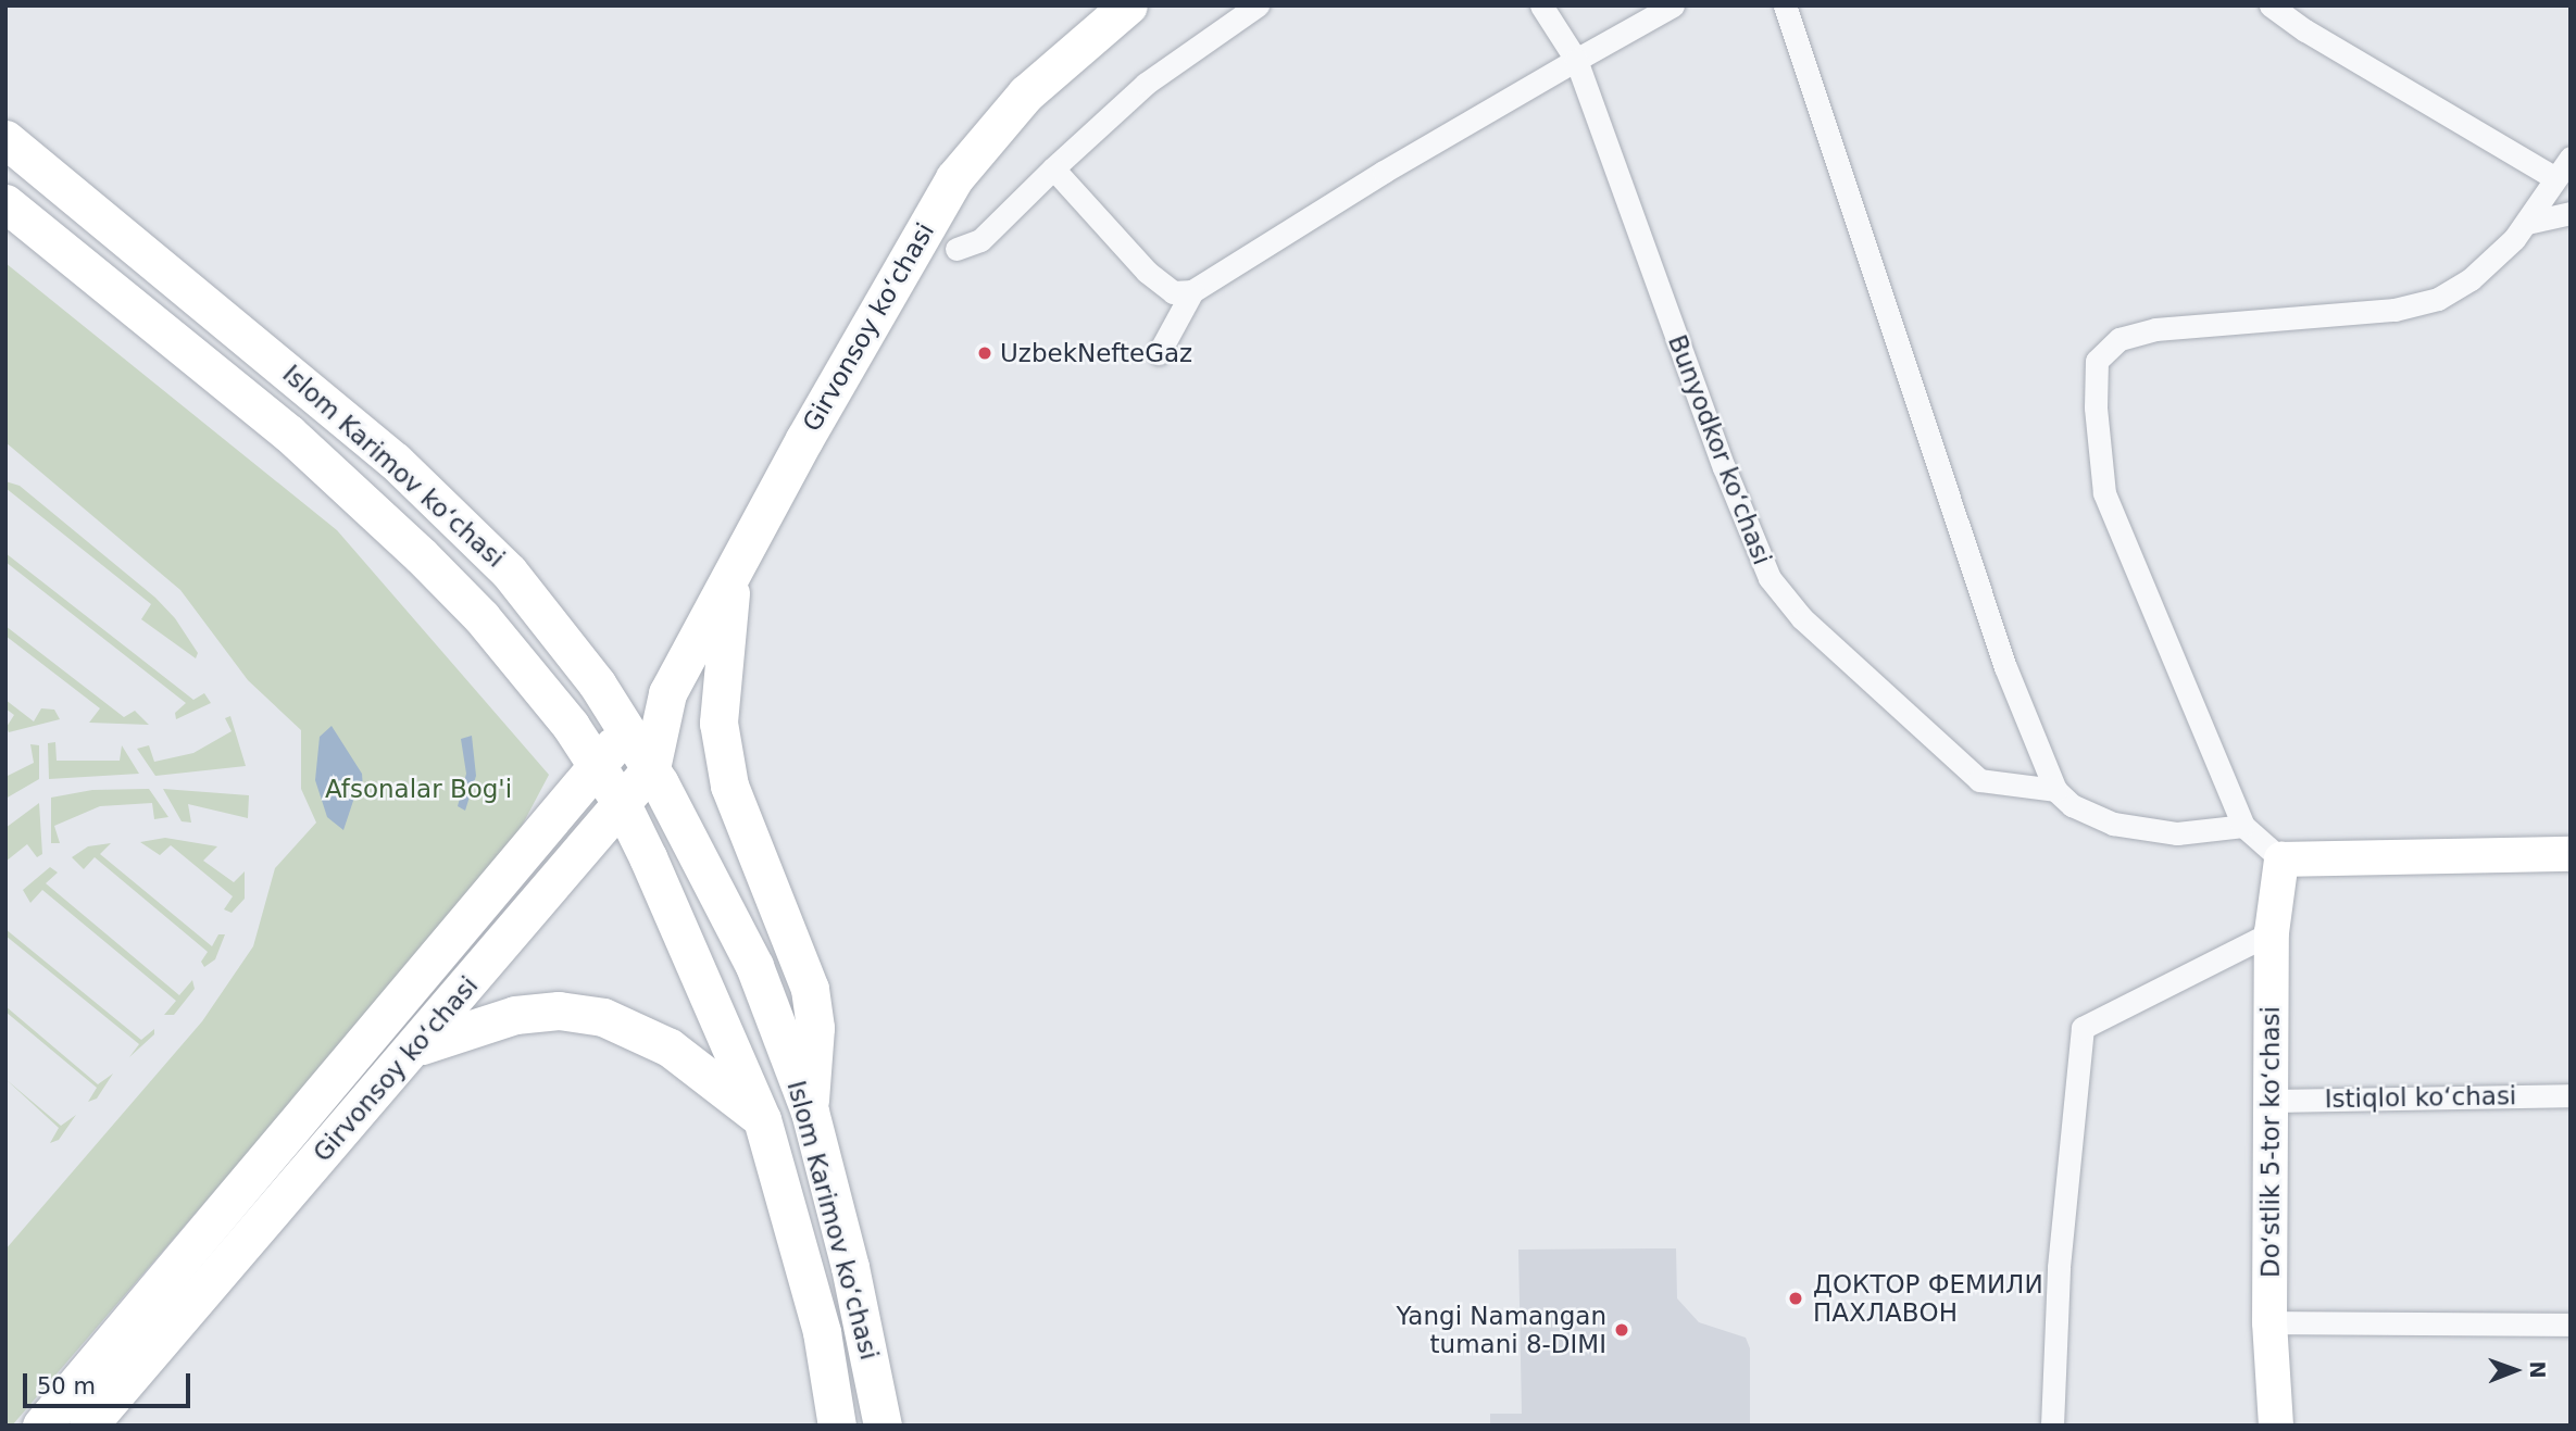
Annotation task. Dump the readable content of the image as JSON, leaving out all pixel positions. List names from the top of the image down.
{
  "streets": {
    "main road": ["Girvonsoy koʻchasi", "Islom Karimov koʻchasi"],
    "street": ["Bunyodkor koʻchasi", "Istiqlol ko‘chasi", "Doʻstlik 5-tor koʻchasi"]
  },
  "crossings": [
    ["Girvonsoy koʻchasi", "Islom Karimov koʻchasi"],
    ["Istiqlol ko‘chasi", "Doʻstlik 5-tor koʻchasi"]
  ],
  "parks": ["Afsonalar Bog'i"],
  "places": ["UzbekNefteGaz", "ДОКТОР ФЕМИЛИ ПАХЛАВОН", "Yangi Namangan tumani 8-DIMI"],
  "scale_bar": "50 m",
  "north": "right"
}
